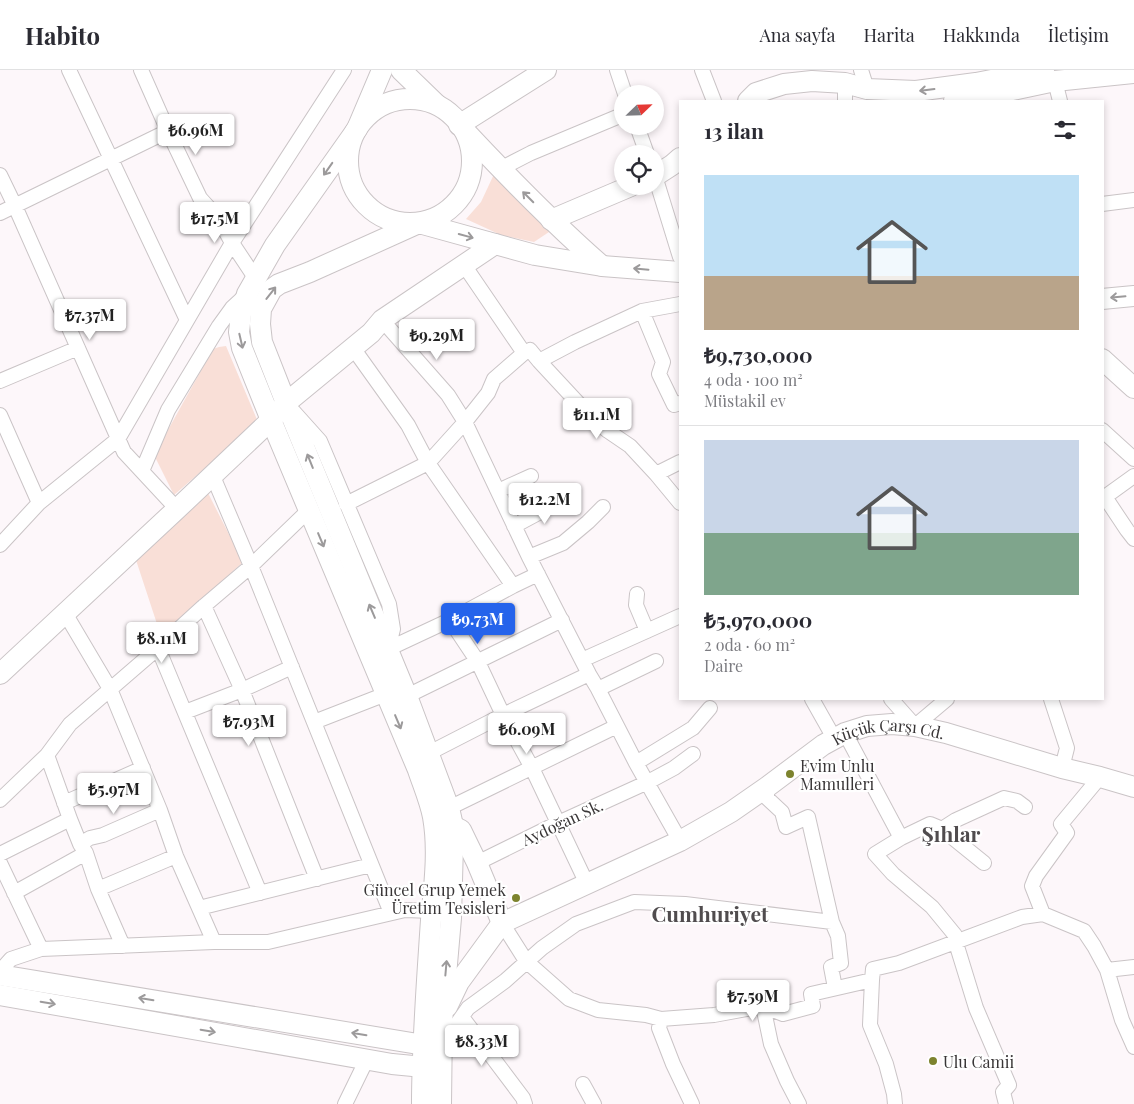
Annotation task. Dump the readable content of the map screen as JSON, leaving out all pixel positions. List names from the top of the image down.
{
  "streets": {
    "main road": ["Küçük Çarşı Cd."],
    "street": ["Aydoğan Sk."]
  },
  "districts": ["Şıhlar", "Cumhuriyet"],
  "places": ["Evim Unlu Mamulleri", "Güncel Grup Yemek Üretim Tesisleri", "Ulu Camii"],
  "north": "top right",
  "page": {
    "header": "Habito",
    "nav": [
      "Ana sayfa",
      "Harita",
      "Hakkında",
      "İletişim"
    ],
    "heading": "13 ilan",
    "price": [
      "₺6.96M",
      "₺17.5M",
      "₺7.37M",
      "₺9.29M",
      "₺11.1M",
      "₺12.2M",
      "₺9.73M",
      "₺8.11M",
      "₺7.93M",
      "₺6.09M",
      "₺5.97M",
      "₺7.59M",
      "₺8.33M"
    ],
    "list": [
      {
        "name": "₺9,730,000",
        "note": "4 oda · 100 m² · Müstakil ev"
      },
      {
        "name": "₺5,970,000",
        "note": "2 oda · 60 m² · Daire"
      }
    ]
  }
}
